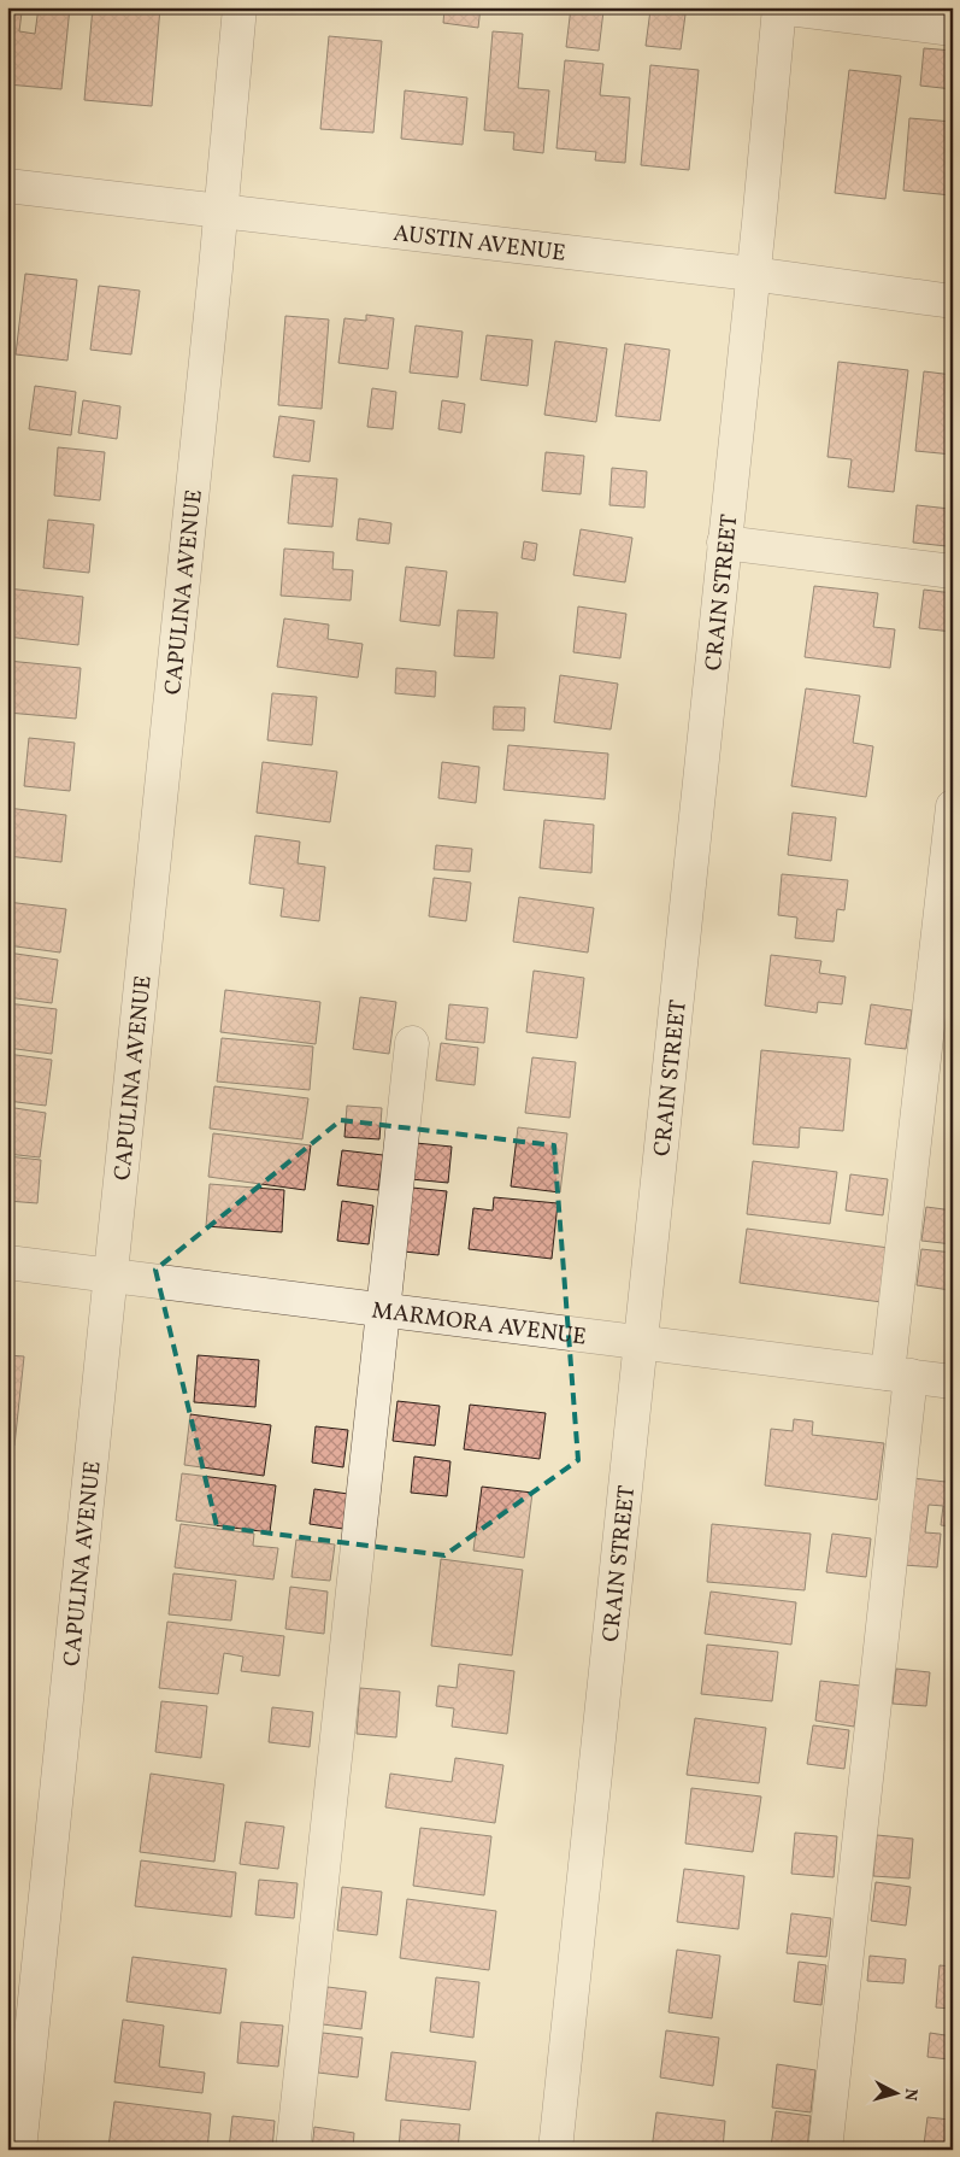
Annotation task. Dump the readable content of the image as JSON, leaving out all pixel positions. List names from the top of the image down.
{
  "streets": {
    "street": [
      "AUSTIN AVENUE",
      "CAPULINA AVENUE",
      "CRAIN STREET",
      "MARMORA AVENUE"
    ]
  },
  "crossings": [
    ["AUSTIN AVENUE", "CAPULINA AVENUE"],
    ["AUSTIN AVENUE", "CRAIN STREET"],
    ["CAPULINA AVENUE", "MARMORA AVENUE"],
    ["CRAIN STREET", "MARMORA AVENUE"]
  ],
  "north": "right"
}
